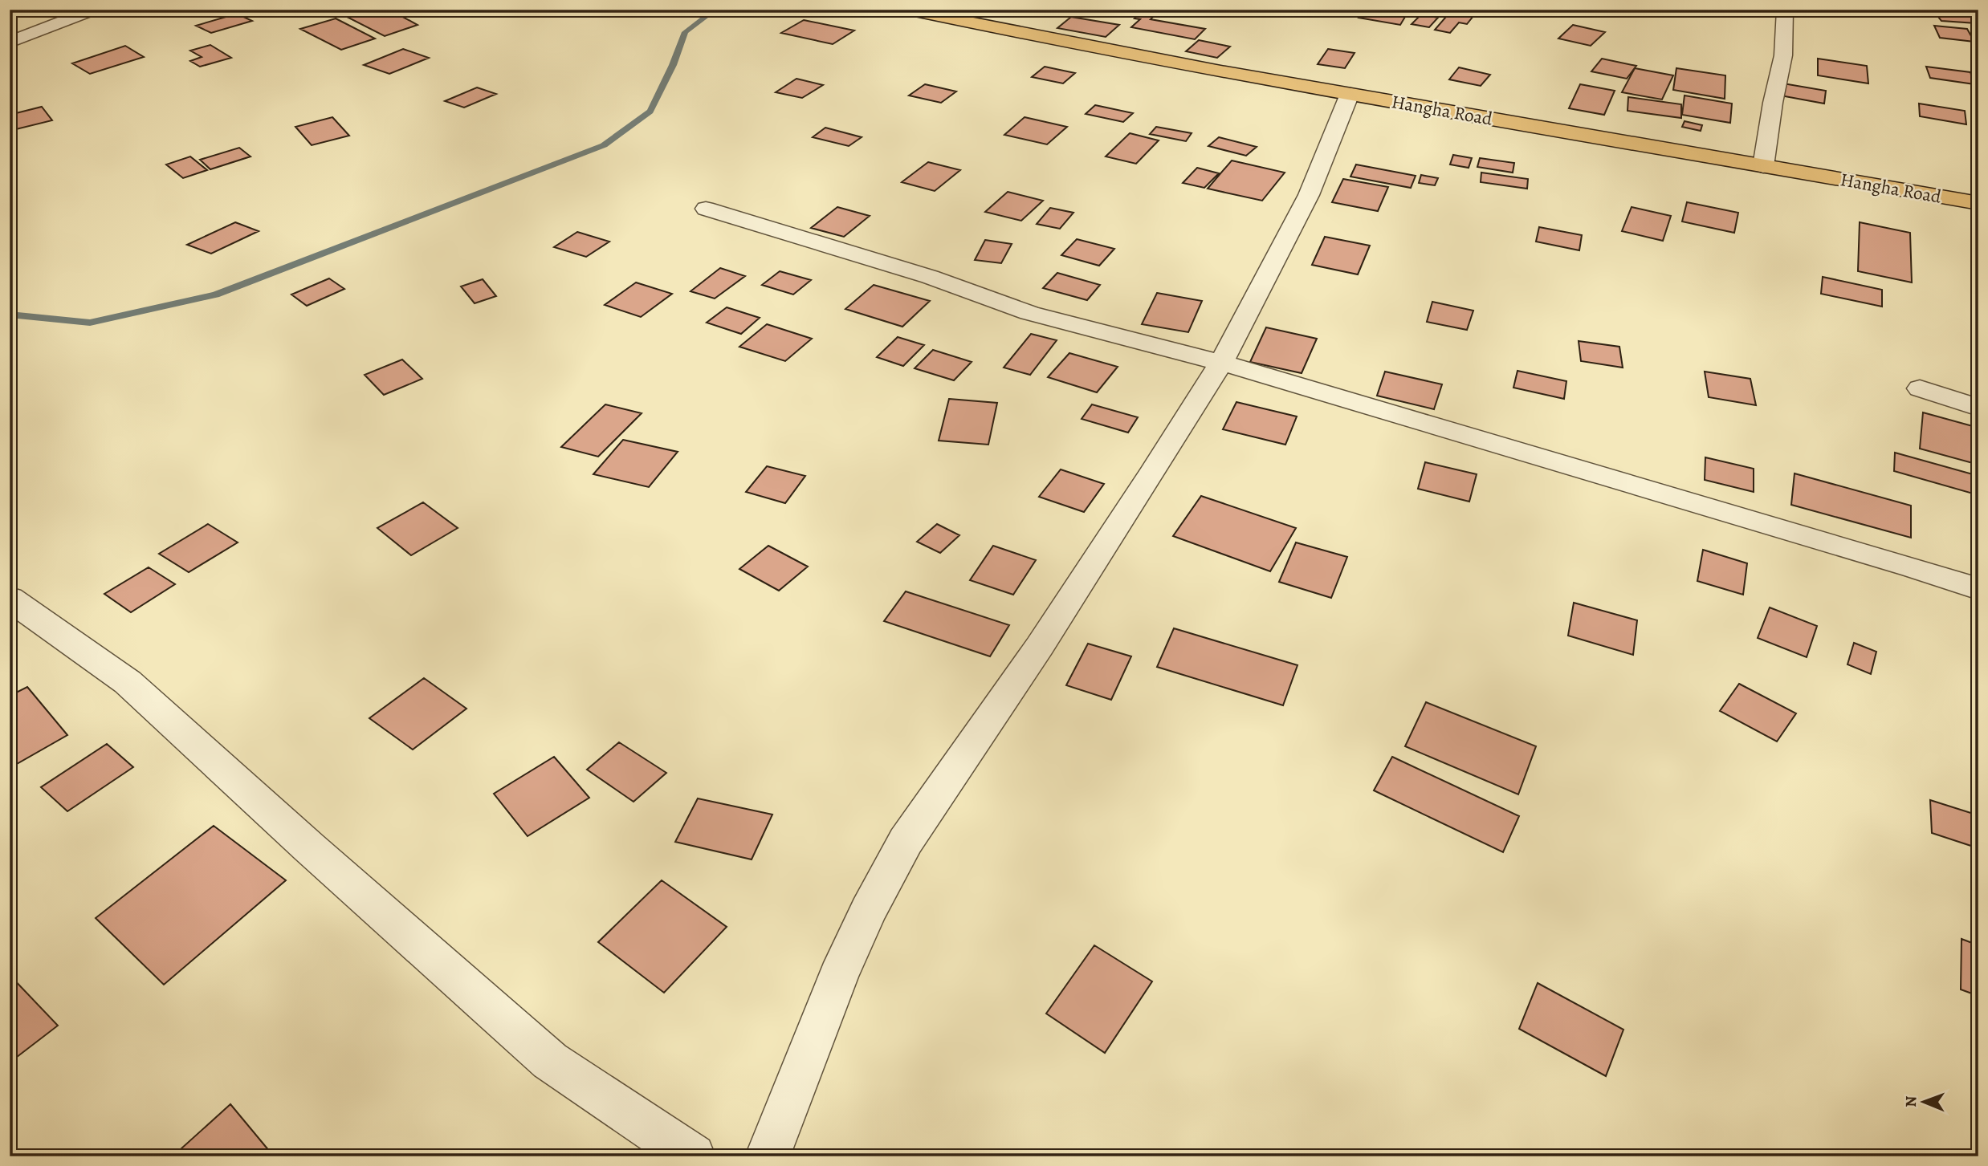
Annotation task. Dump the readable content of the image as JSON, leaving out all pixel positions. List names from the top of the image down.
{
  "streets": {
    "highway": ["Hangha Road"]
  },
  "north": "left"
}
